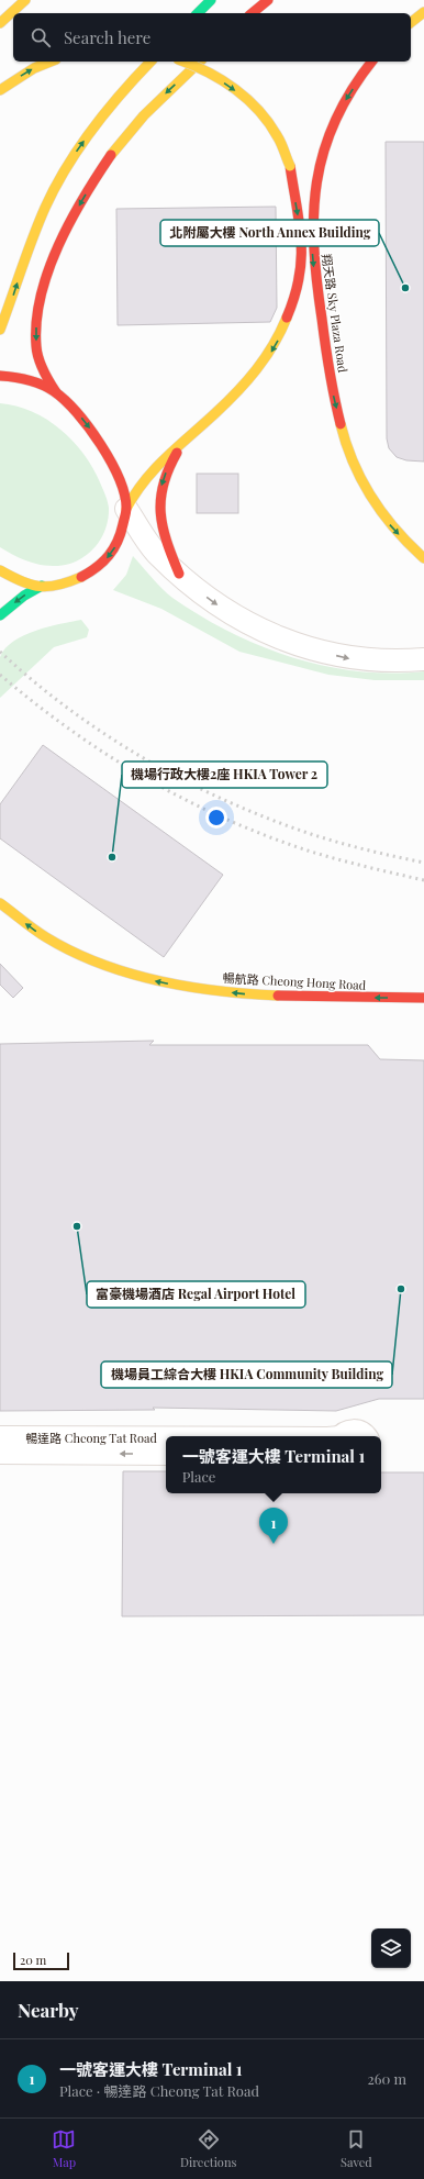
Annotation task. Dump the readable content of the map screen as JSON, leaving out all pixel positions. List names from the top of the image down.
{
  "streets": {
    "street": ["翔天路 Sky Plaza Road", "暢航路 Cheong Hong Road", "暢達路 Cheong Tat Road"]
  },
  "one_way": ["翔天路 Sky Plaza Road", "暢航路 Cheong Hong Road"],
  "places": [
    "北附屬大樓 North Annex Building",
    "機場行政大樓2座 HKIA Tower 2",
    "富豪機場酒店 Regal Airport Hotel",
    "機場員工綜合大樓 HKIA Community Building"
  ],
  "scale_bar": "20 m",
  "page": {
    "search": "Search here",
    "popup": ["一號客運大樓 Terminal 1", "Place"],
    "pins": "1",
    "scale": "20 m",
    "heading": "Nearby",
    "list": [
      {
        "mark": "1",
        "name": "一號客運大樓 Terminal 1",
        "note": "Place · 暢達路 Cheong Tat Road",
        "value": "260 m"
      }
    ],
    "nav": ["Map", "Directions", "Saved"]
  }
}
